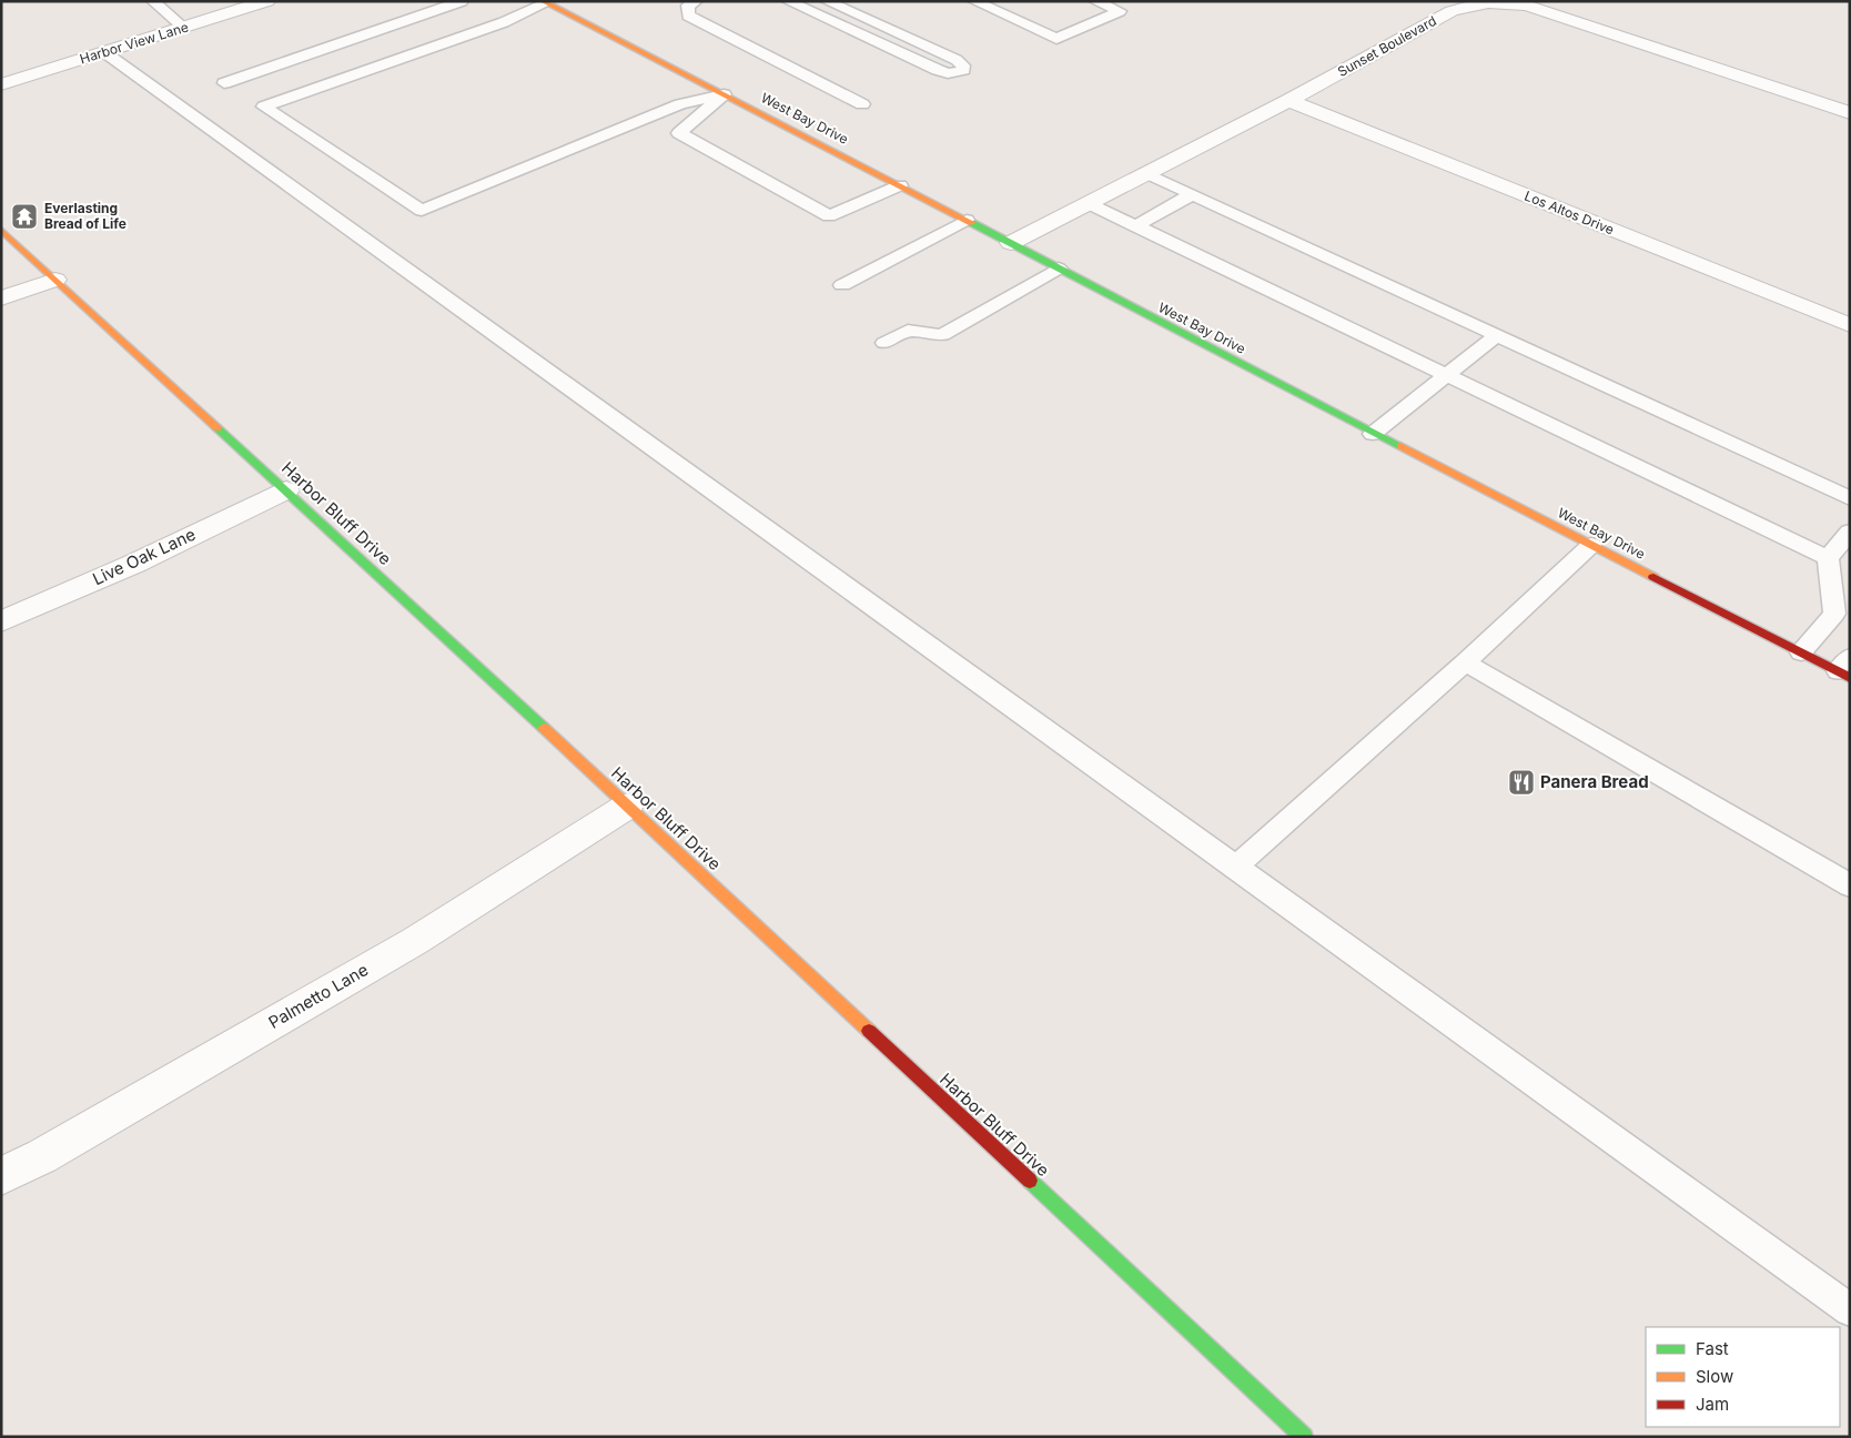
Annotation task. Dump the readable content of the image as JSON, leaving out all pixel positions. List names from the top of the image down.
{
  "streets": {
    "main road": ["West Bay Drive", "Harbor Bluff Drive"],
    "street": [
      "Harbor View Lane",
      "Sunset Boulevard",
      "Los Altos Drive",
      "Live Oak Lane",
      "Palmetto Lane"
    ]
  },
  "crossings": [
    ["Sunset Boulevard", "West Bay Drive"],
    ["Sunset Boulevard", "Los Altos Drive"],
    ["Harbor Bluff Drive", "Live Oak Lane"],
    ["Harbor Bluff Drive", "Palmetto Lane"]
  ],
  "places": {
    "temple": ["Everlasting Bread of Life"],
    "restaurant": ["Panera Bread"]
  },
  "legend": ["Fast", "Slow", "Jam"]
}
